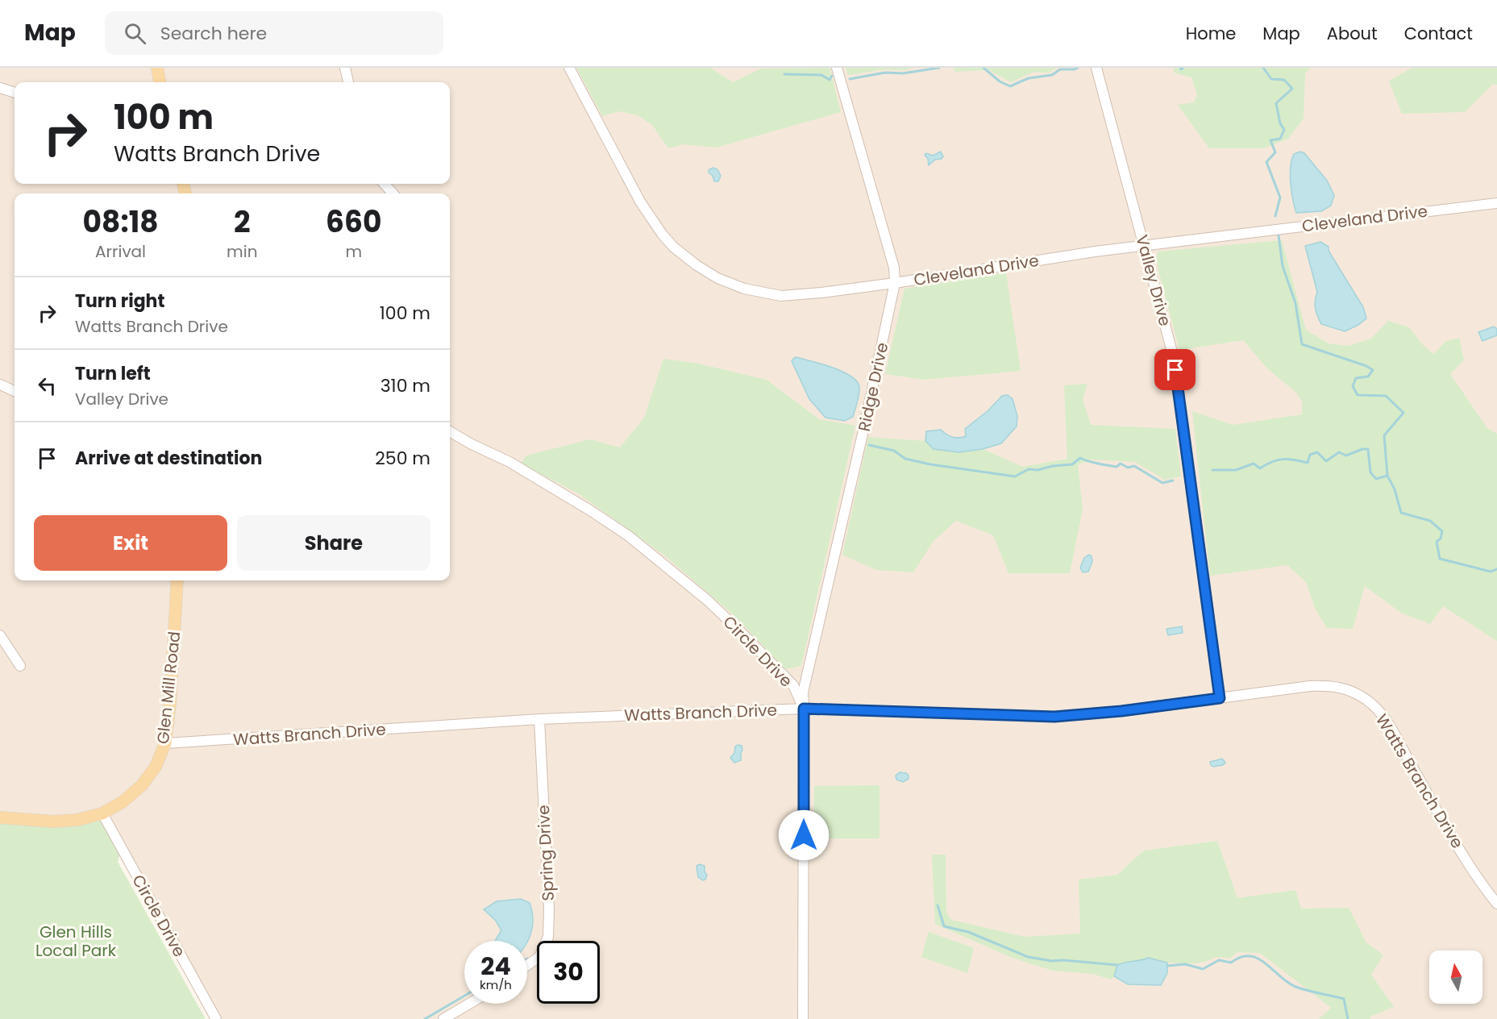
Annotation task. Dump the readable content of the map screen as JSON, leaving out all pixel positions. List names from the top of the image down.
{
  "streets": {
    "main road": ["Glen Mill Road"],
    "street": [
      "Cleveland Drive",
      "Valley Drive",
      "Ridge Drive",
      "Circle Drive",
      "Watts Branch Drive",
      "Spring Drive"
    ]
  },
  "crossings": [
    ["Cleveland Drive", "Valley Drive"],
    ["Cleveland Drive", "Ridge Drive"],
    ["Valley Drive", "Watts Branch Drive"],
    ["Ridge Drive", "Circle Drive"],
    ["Ridge Drive", "Watts Branch Drive"],
    ["Circle Drive", "Glen Mill Road"],
    ["Circle Drive", "Watts Branch Drive"],
    ["Glen Mill Road", "Watts Branch Drive"],
    ["Watts Branch Drive", "Spring Drive"]
  ],
  "parks": ["Glen Hills Local Park"],
  "north": "top",
  "page": {
    "header": "Map",
    "search": "Search here",
    "nav": [
      "Home",
      "Map",
      "About",
      "Contact"
    ],
    "turn": ["100 m", "Watts Branch Drive"],
    "eta": [
      "08:18",
      "Arrival",
      "2",
      "min",
      "660",
      "m"
    ],
    "list": [
      {
        "name": "Turn right",
        "note": "Watts Branch Drive",
        "value": "100 m"
      },
      {
        "name": "Turn left",
        "note": "Valley Drive",
        "value": "310 m"
      },
      {
        "name": "Arrive at destination",
        "value": "250 m"
      }
    ],
    "buttons": ["Exit", "Share"],
    "speed": "24 km/h",
    "limit": "30"
  }
}
